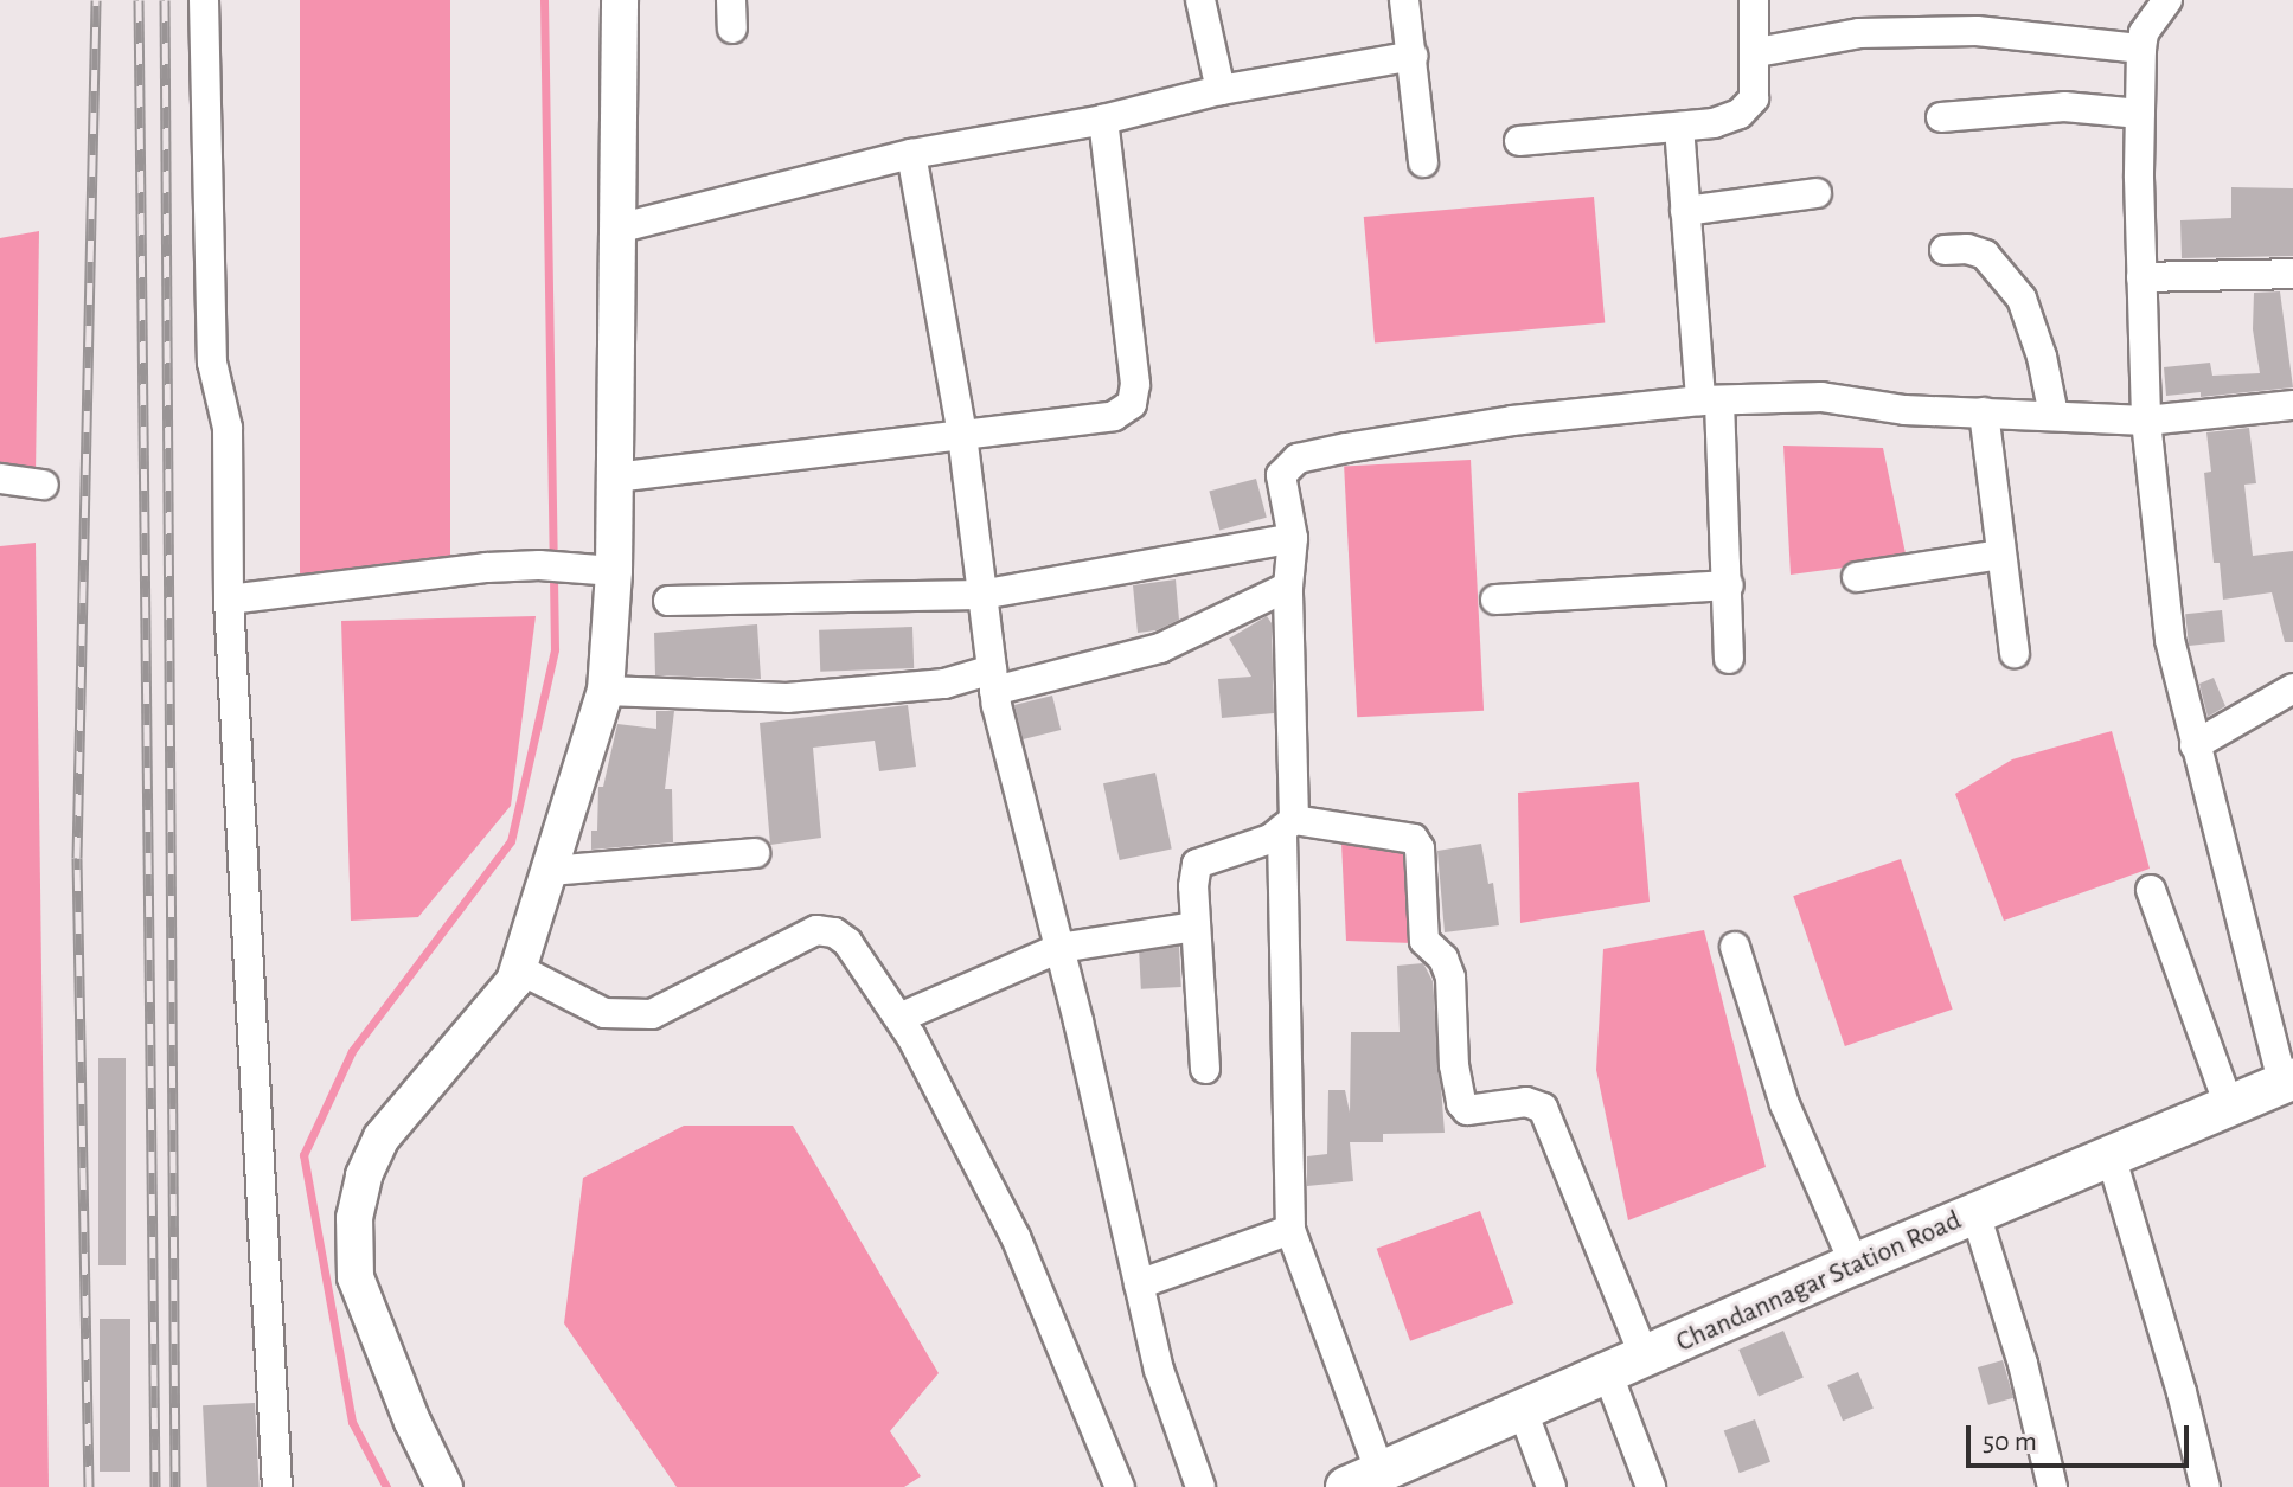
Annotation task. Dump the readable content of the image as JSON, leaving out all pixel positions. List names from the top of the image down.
{
  "streets": {
    "main road": ["Chandannagar Station Road"]
  },
  "scale_bar": "50 m"
}
